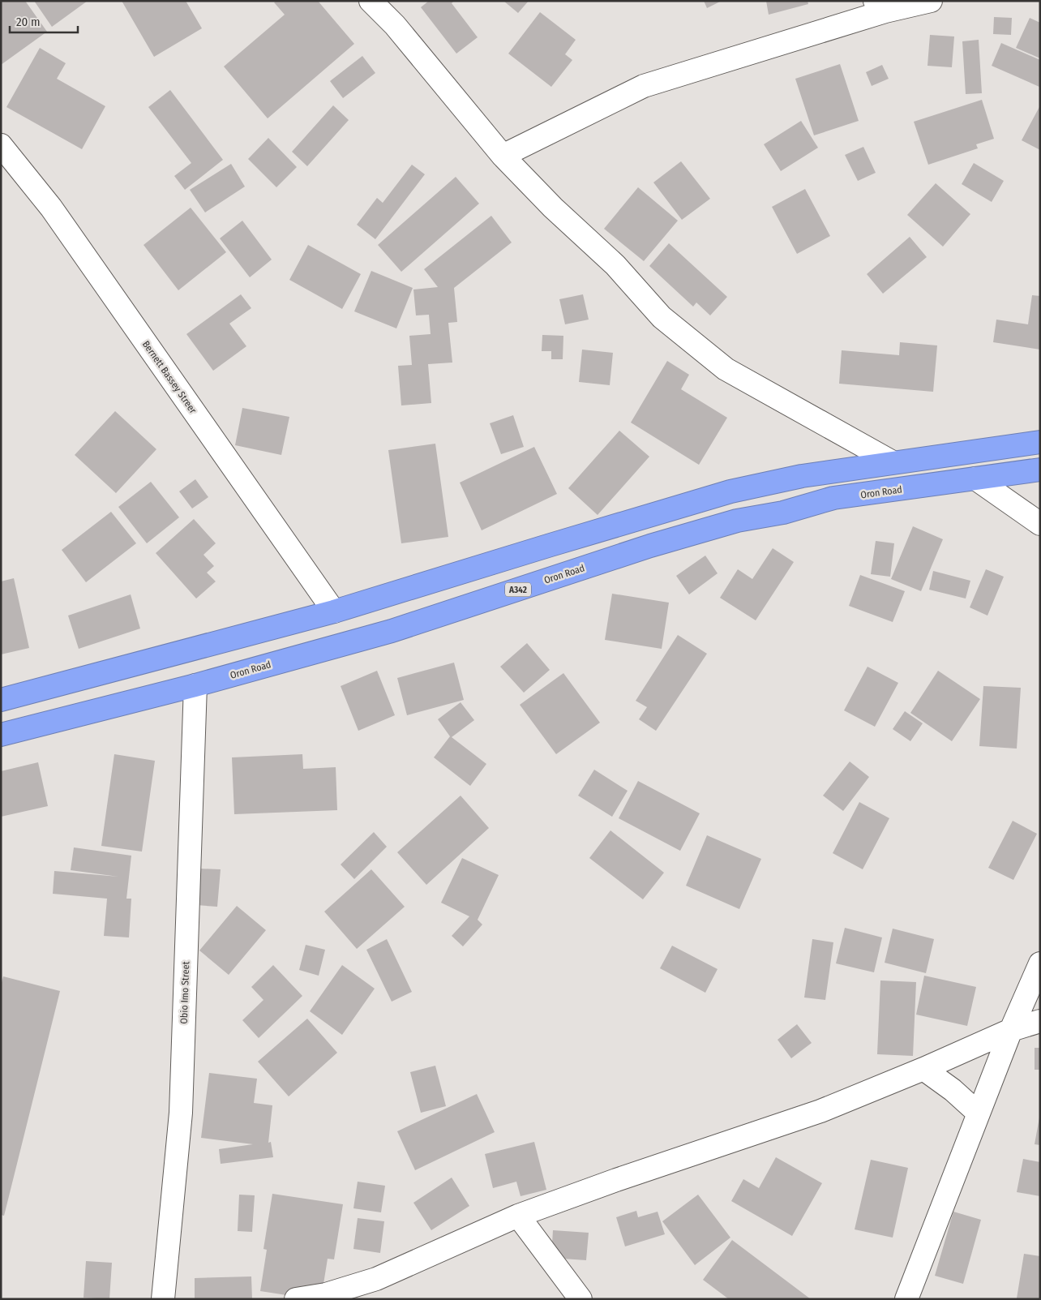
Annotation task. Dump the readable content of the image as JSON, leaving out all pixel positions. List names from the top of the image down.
{
  "streets": {
    "highway": ["Oron Road", "A342"],
    "street": ["Bernett Bassey Streer", "Obio Imo Street"]
  },
  "crossings": [
    ["Oron Road", "Obio Imo Street"]
  ],
  "scale_bar": "20 m"
}
